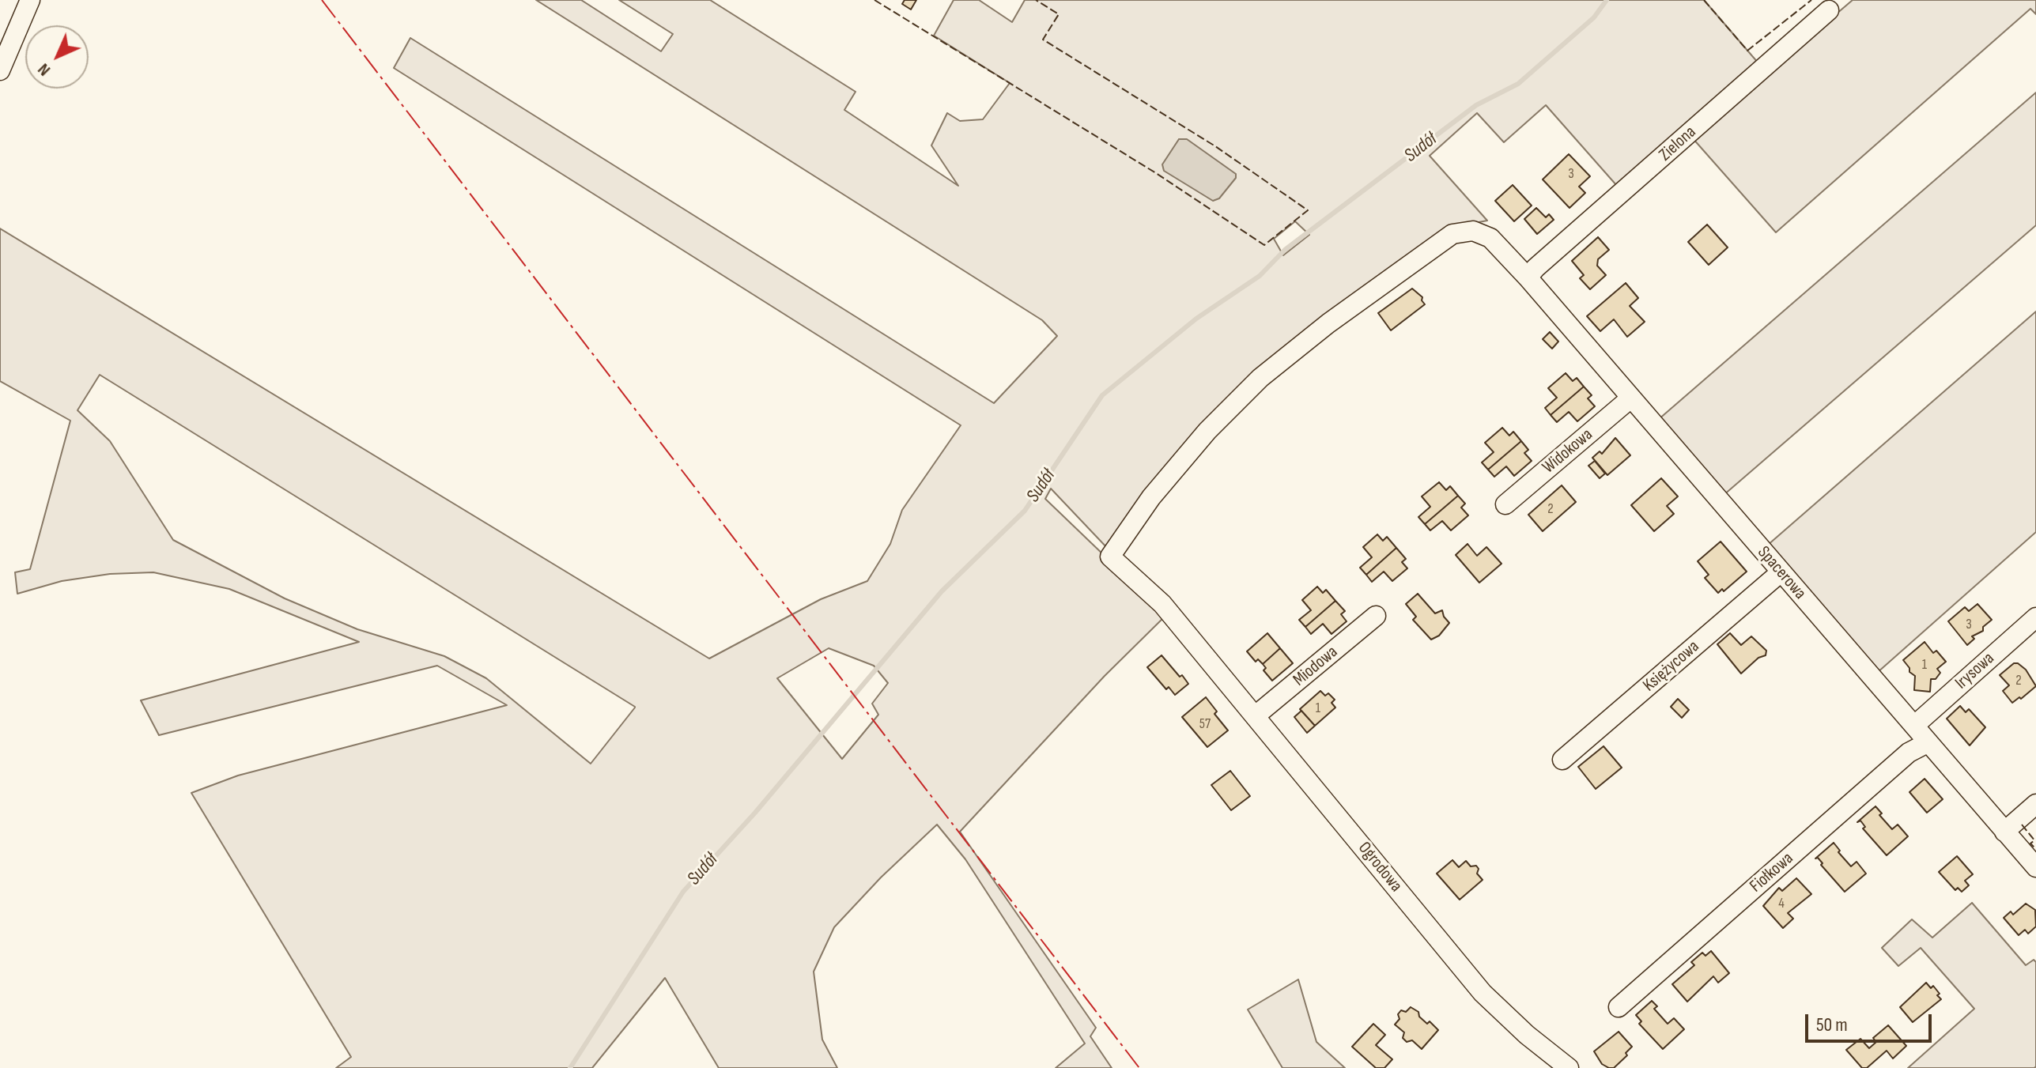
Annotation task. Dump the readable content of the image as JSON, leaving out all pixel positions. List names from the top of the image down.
{
  "streets": {
    "street": [
      "Zielona",
      "Widokowa",
      "Spacerowa",
      "Miodowa",
      "Księżycowa",
      "Irysowa",
      "Ogrodowa",
      "Fiołkowa"
    ]
  },
  "crossings": [
    ["Zielona", "Spacerowa"],
    ["Widokowa", "Spacerowa"],
    ["Spacerowa", "Księżycowa"],
    ["Spacerowa", "Irysowa"],
    ["Spacerowa", "Ogrodowa"],
    ["Spacerowa", "Fiołkowa"],
    ["Miodowa", "Ogrodowa"]
  ],
  "water": ["Sudół"],
  "house_numbers": [
    "3",
    "2",
    "3",
    "1",
    "2",
    "1",
    "57",
    "4"
  ],
  "scale_bar": "50 m",
  "north": "bottom left"
}
